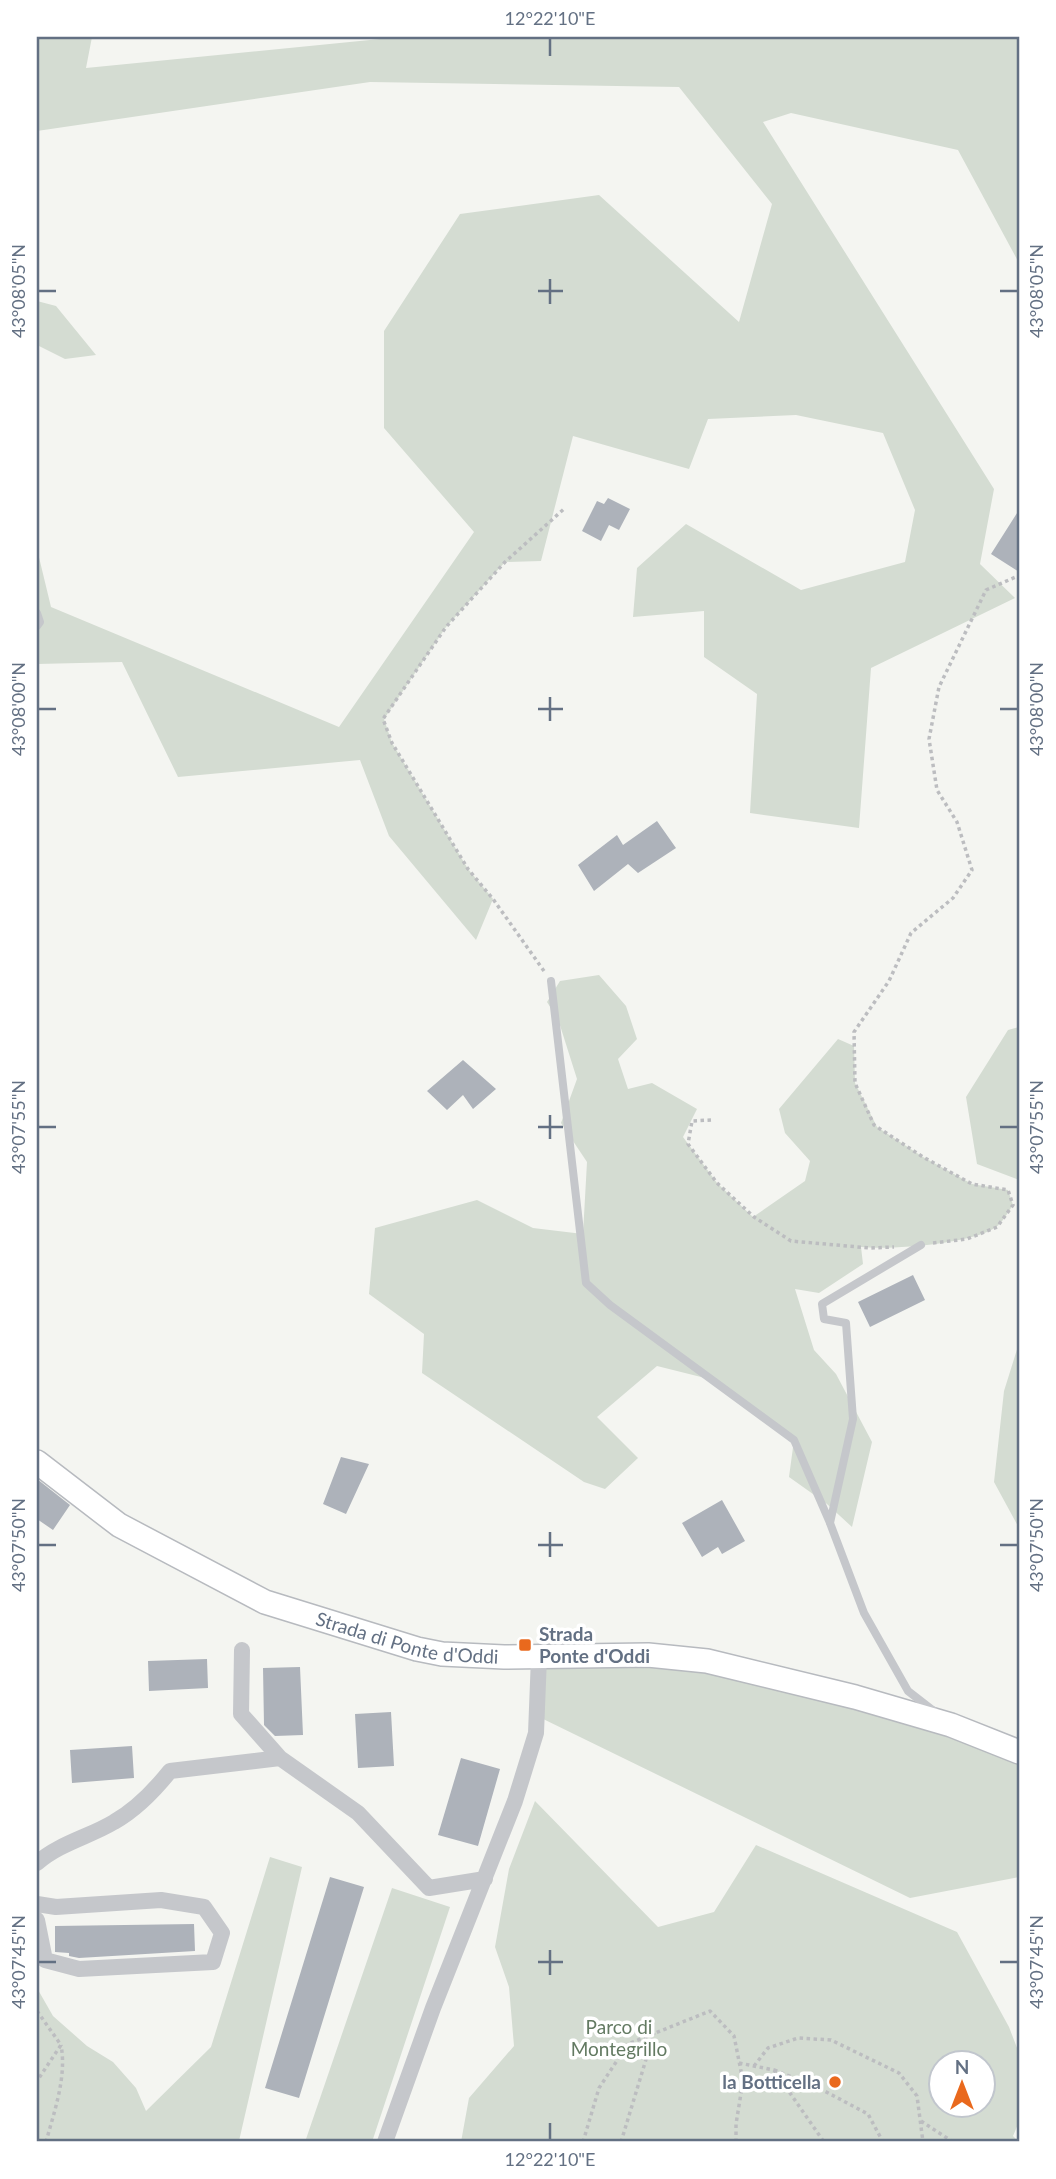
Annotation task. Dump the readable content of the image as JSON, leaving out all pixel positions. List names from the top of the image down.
{
  "streets": {
    "street": ["Strada di Ponte d'Oddi"]
  },
  "parks": ["Parco di Montegrillo"],
  "places": {
    "transit": ["Strada Ponte d'Oddi"],
    "other": ["la Botticella"]
  },
  "north": "top",
  "coordinates": [
    "12°22'10\"E",
    "43°08'05\"N",
    "43°08'00\"N",
    "43°07'55\"N",
    "43°07'50\"N",
    "43°07'45\"N"
  ]
}
